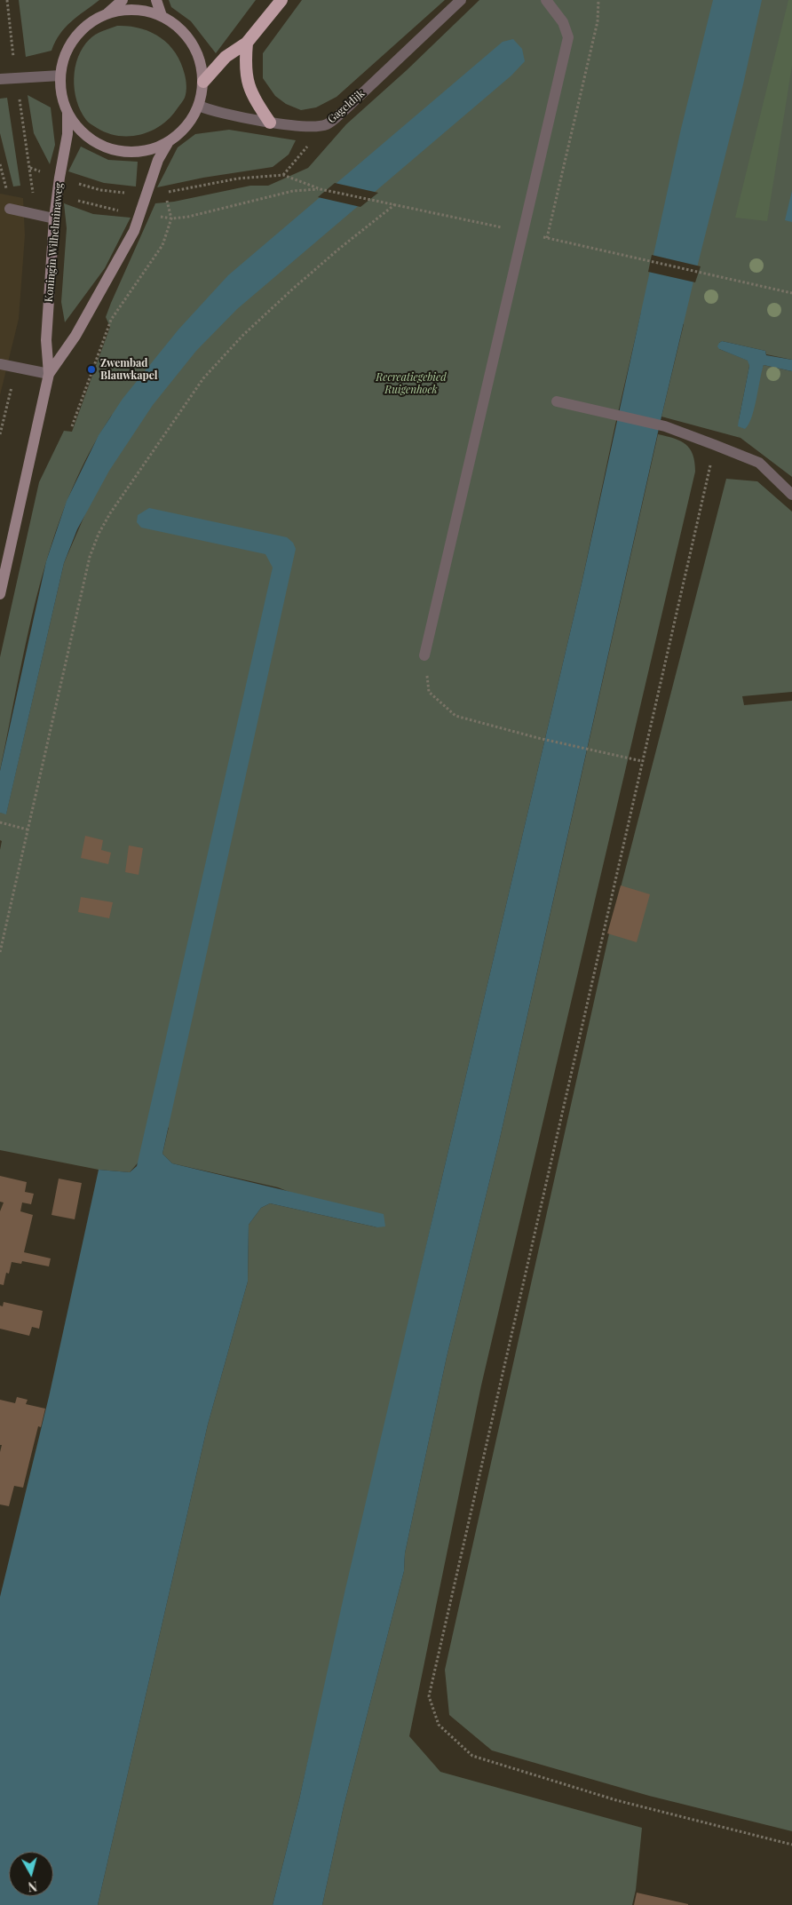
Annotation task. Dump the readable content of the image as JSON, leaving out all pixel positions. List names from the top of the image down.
{
  "streets": {
    "main road": ["Koningin Wilhelminaweg"],
    "street": ["Gageldijk"]
  },
  "crossings": [
    ["Gageldijk", "Koningin Wilhelminaweg"]
  ],
  "parks": ["Recreatiegebied Ruigenhoek"],
  "places": ["Zwembad Blauwkapel"],
  "north": "bottom"
}
